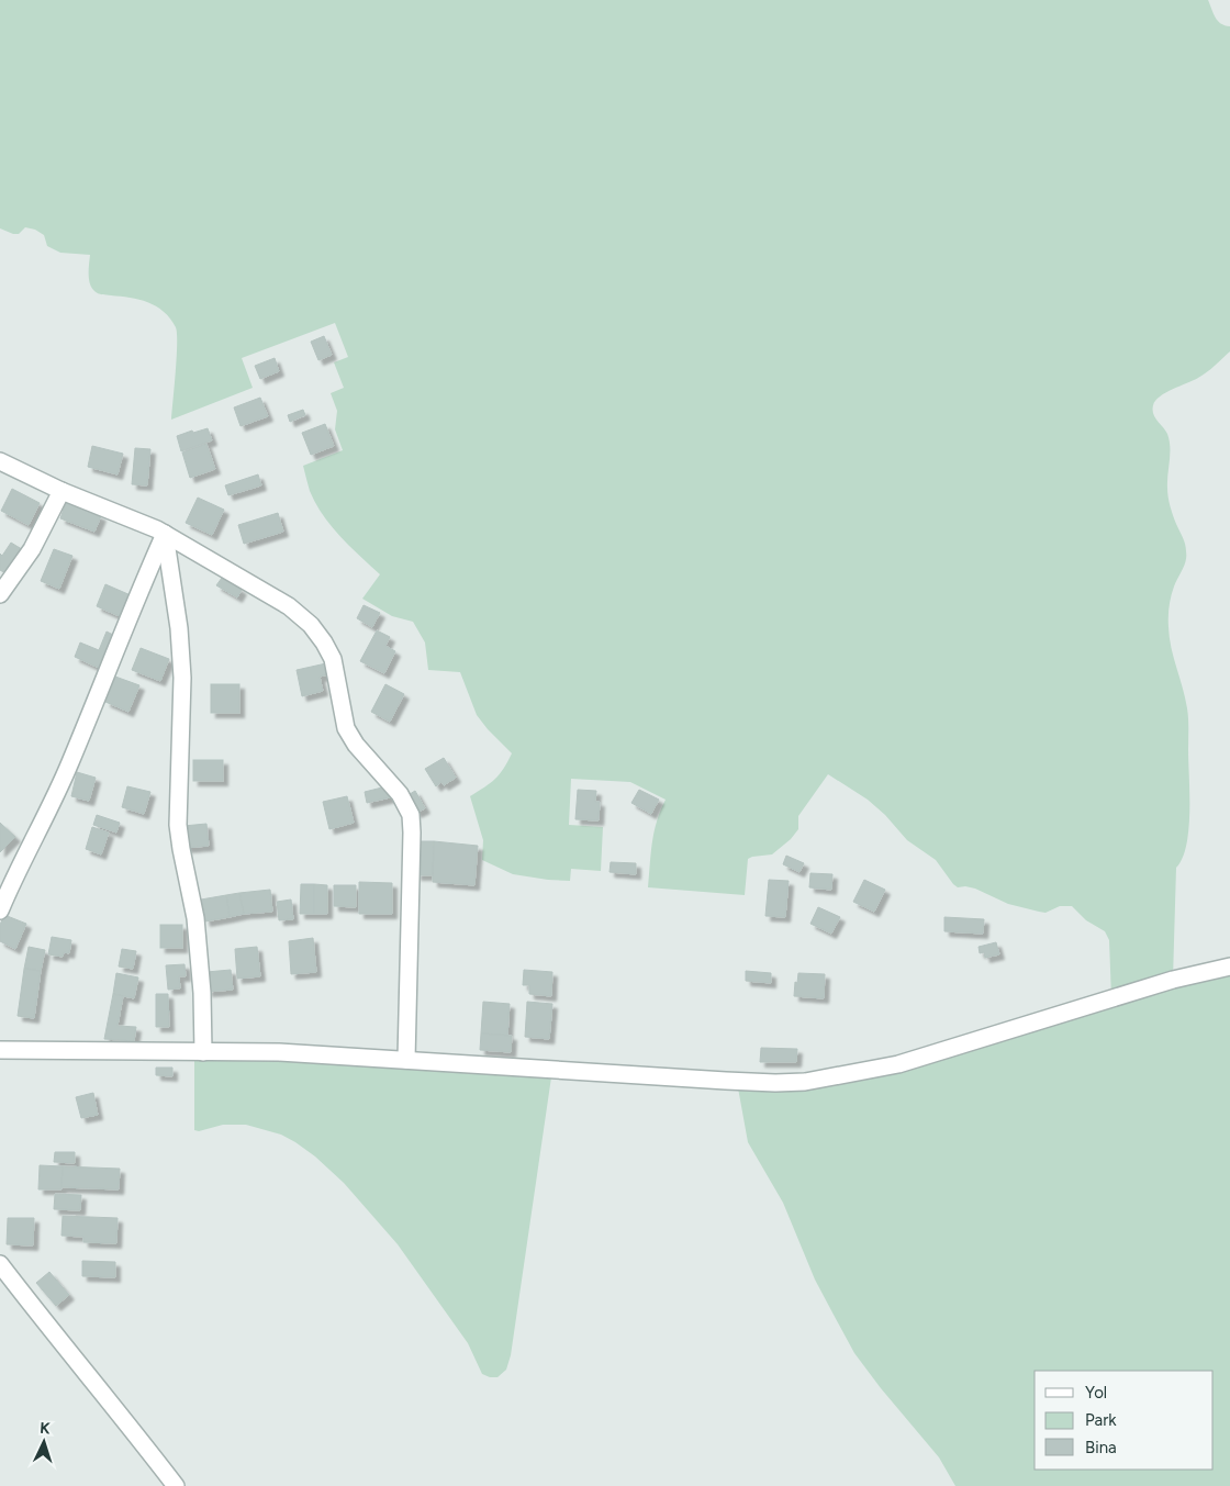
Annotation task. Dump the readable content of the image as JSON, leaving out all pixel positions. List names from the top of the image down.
{
  "legend": ["Yol", "Park", "Bina"],
  "north": "top"
}
